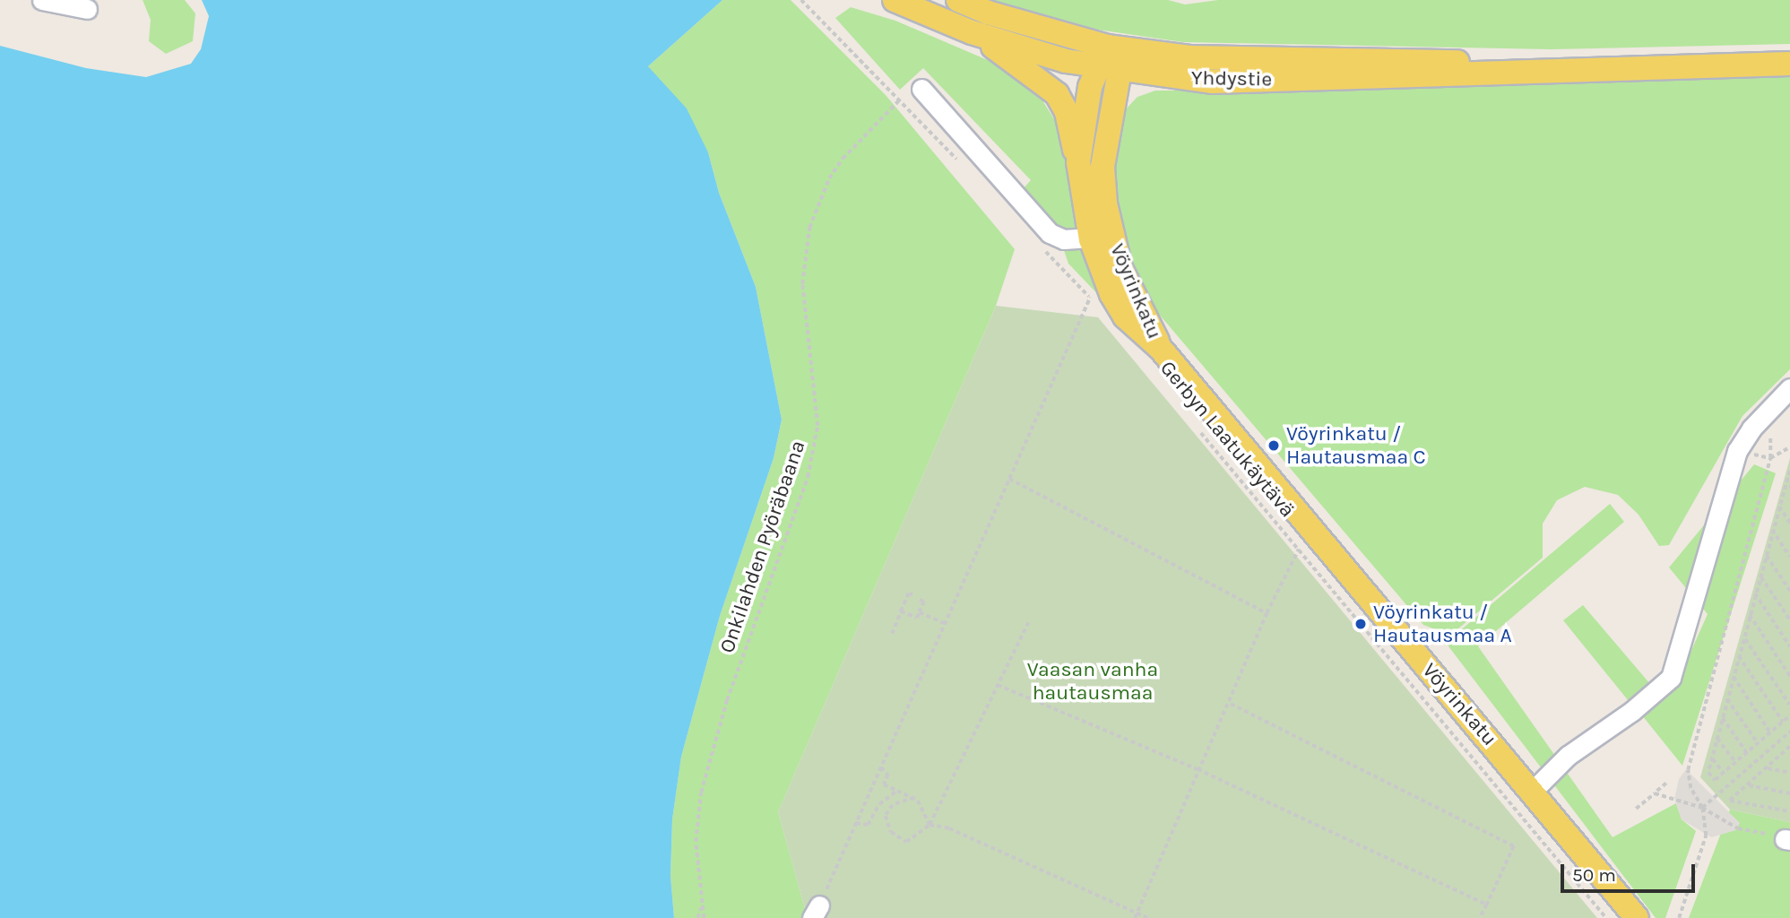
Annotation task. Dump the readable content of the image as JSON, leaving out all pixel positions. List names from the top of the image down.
{
  "streets": {
    "main road": ["Yhdystie", "Vöyrinkatu"],
    "path": ["Gerbyn Laatukäytävä", "Onkilahden Pyöräbaana"]
  },
  "crossings": [
    ["Yhdystie", "Vöyrinkatu"]
  ],
  "parks": ["Vaasan vanha hautausmaa"],
  "places": ["Vöyrinkatu / Hautausmaa C", "Vöyrinkatu / Hautausmaa A"],
  "scale_bar": "50 m"
}
